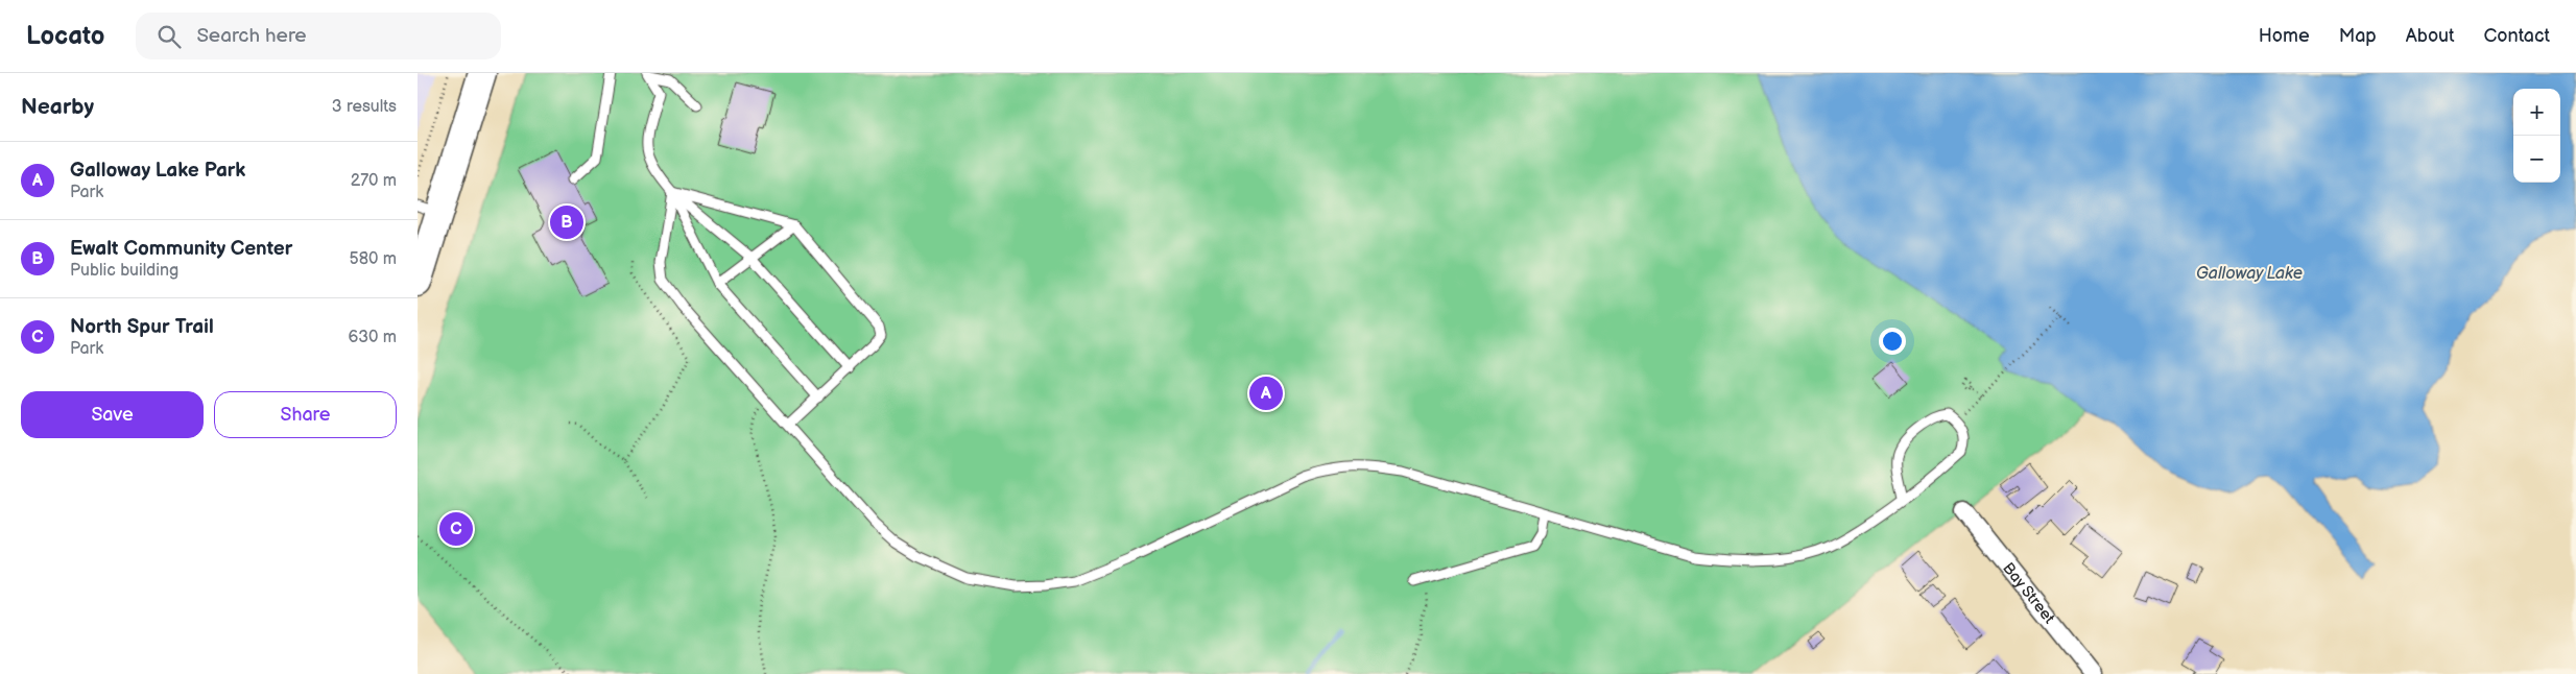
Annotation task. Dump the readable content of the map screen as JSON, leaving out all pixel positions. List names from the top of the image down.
{
  "streets": {
    "street": ["Bay Street"]
  },
  "water": ["Galloway Lake"],
  "page": {
    "header": "Locato",
    "search": "Search here",
    "nav": [
      "Home",
      "Map",
      "About",
      "Contact"
    ],
    "heading": ["Nearby", "3 results"],
    "map_buttons": ["+", "−"],
    "list": [
      {
        "mark": "A",
        "name": "Galloway Lake Park",
        "note": "Park",
        "value": "270 m"
      },
      {
        "mark": "B",
        "name": "Ewalt Community Center",
        "note": "Public building",
        "value": "580 m"
      },
      {
        "mark": "C",
        "name": "North Spur Trail",
        "note": "Park",
        "value": "630 m"
      }
    ],
    "pins": ["B", "A", "C"],
    "buttons": ["Save", "Share"]
  }
}
